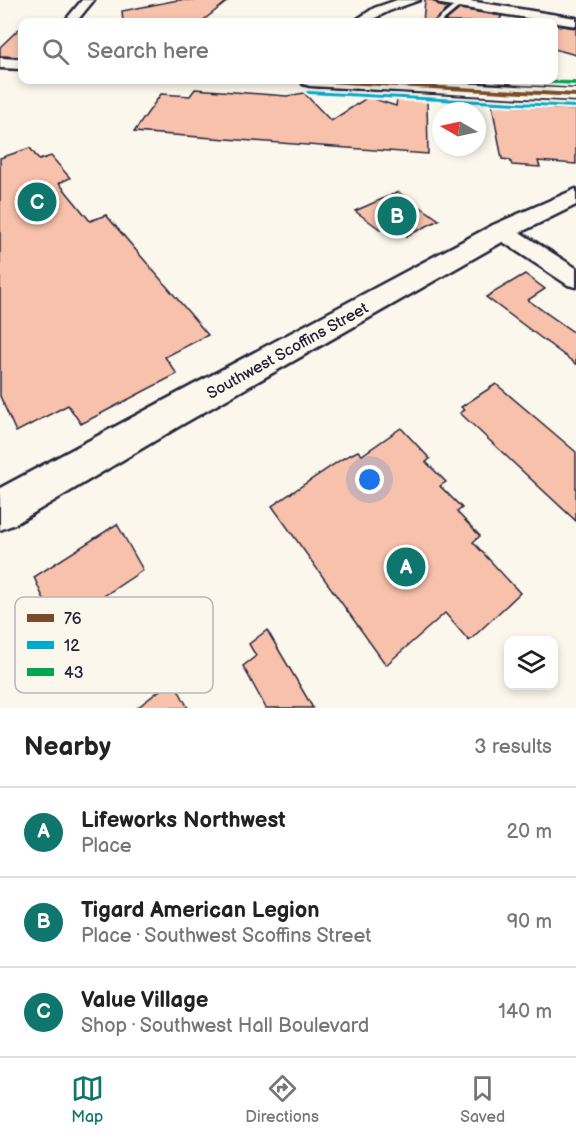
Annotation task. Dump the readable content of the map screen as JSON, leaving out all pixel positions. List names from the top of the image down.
{
  "streets": {
    "street": ["Southwest Scoffins Street"]
  },
  "lines": ["transit line 43", "transit line 76", "transit line 12"],
  "legend": ["76", "12", "43"],
  "north": "left",
  "page": {
    "search": "Search here",
    "pins": ["C", "B", "A"],
    "heading": ["Nearby", "3 results"],
    "list": [
      {
        "mark": "A",
        "name": "Lifeworks Northwest",
        "note": "Place",
        "value": "20 m"
      },
      {
        "mark": "B",
        "name": "Tigard American Legion",
        "note": "Place · Southwest Scoffins Street",
        "value": "90 m"
      },
      {
        "mark": "C",
        "name": "Value Village",
        "note": "Shop · Southwest Hall Boulevard",
        "value": "140 m"
      }
    ],
    "nav": ["Map", "Directions", "Saved"]
  }
}
